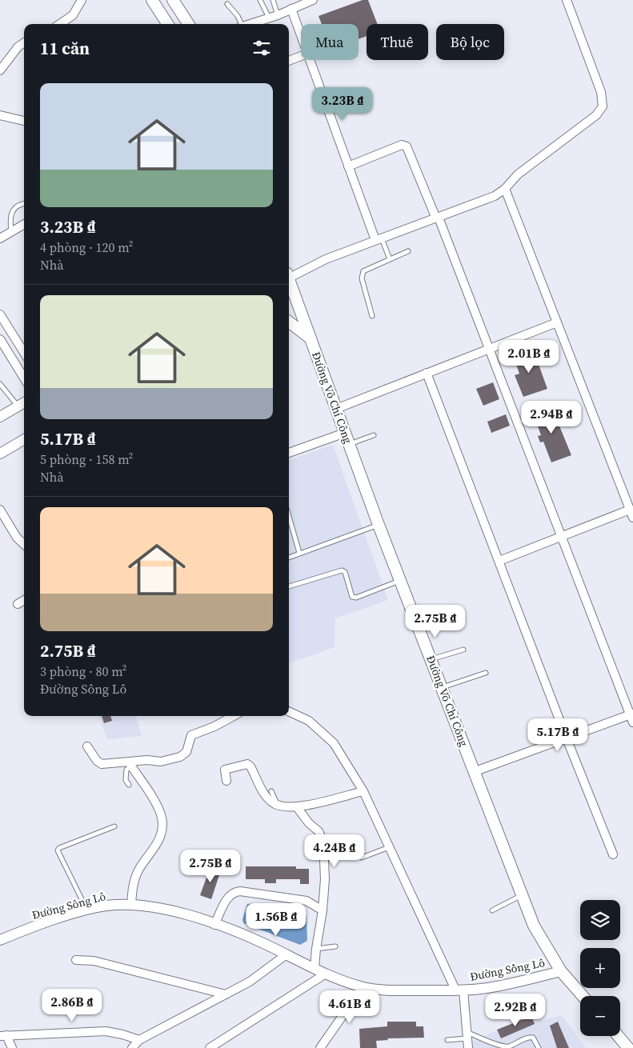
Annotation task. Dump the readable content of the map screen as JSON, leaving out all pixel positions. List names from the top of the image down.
{
  "streets": {
    "main road": ["Đường Võ Chí Công"],
    "street": ["Đường Sông Lô"]
  },
  "crossings": [
    ["Đường Võ Chí Công", "Đường Sông Lô"]
  ],
  "page": {
    "chip": ["Mua", "Thuê", "Bộ lọc"],
    "heading": "11 căn",
    "list": [
      {
        "name": "3.23B ₫",
        "note": "4 phòng · 120 m² · Nhà"
      },
      {
        "name": "5.17B ₫",
        "note": "5 phòng · 158 m² · Nhà"
      },
      {
        "name": "2.75B ₫",
        "note": "3 phòng · 80 m² · Đường Sông Lô"
      }
    ],
    "price": [
      "3.23B ₫",
      "2.01B ₫",
      "2.94B ₫",
      "2.75B ₫",
      "5.17B ₫",
      "4.24B ₫",
      "2.75B ₫",
      "1.56B ₫",
      "2.86B ₫",
      "4.61B ₫",
      "2.92B ₫"
    ],
    "map_buttons": ["+", "−"]
  }
}
